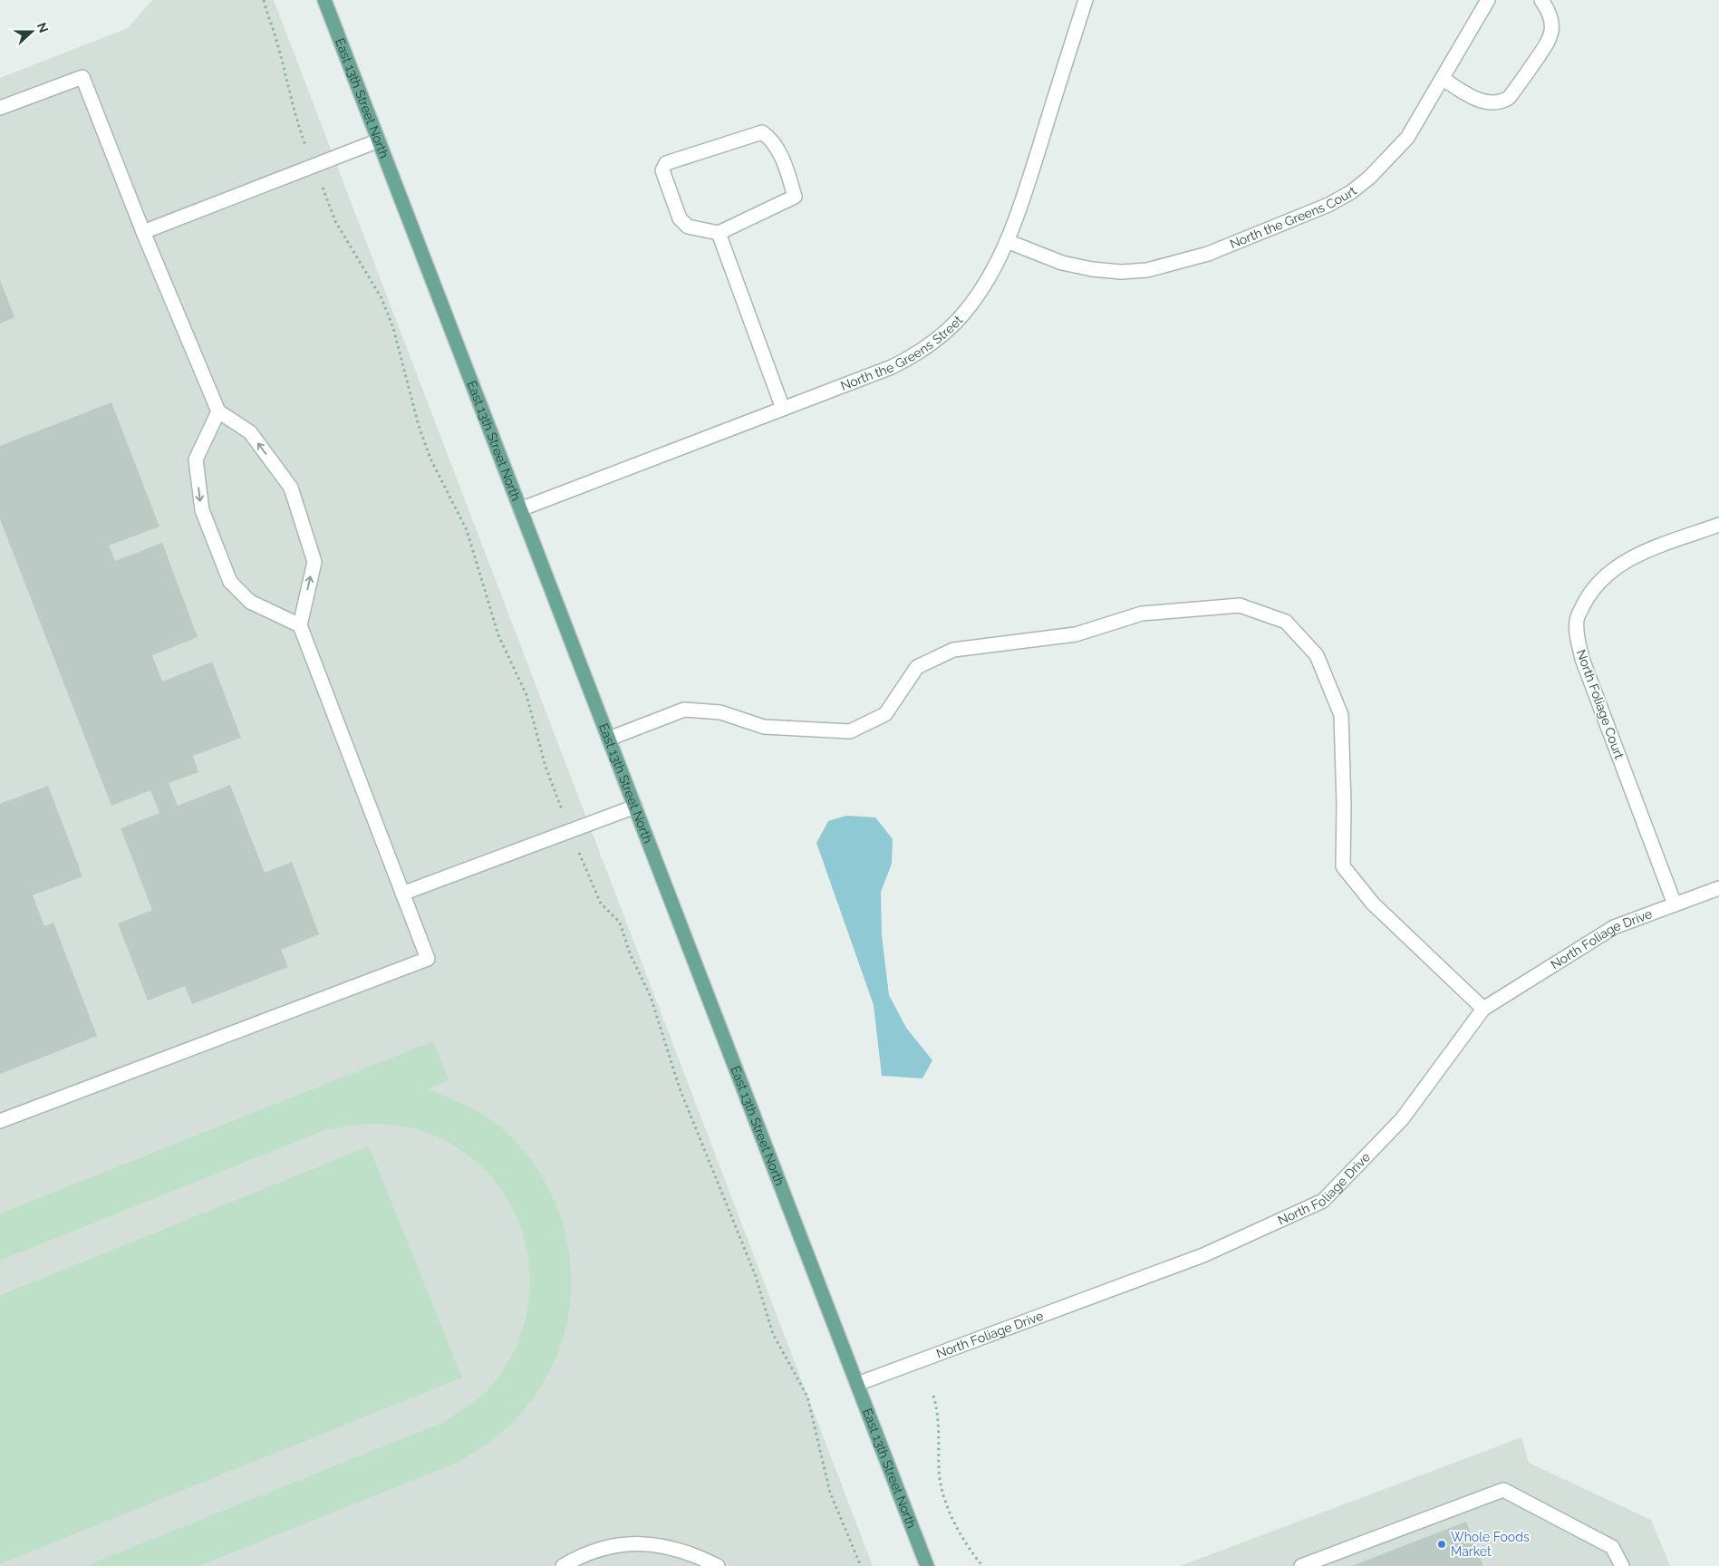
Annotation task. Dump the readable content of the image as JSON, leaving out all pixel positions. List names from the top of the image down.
{
  "streets": {
    "main road": ["East 13th Street North"],
    "street": [
      "North the Greens Court",
      "North the Greens Street",
      "North Foliage Court",
      "North Foliage Drive"
    ]
  },
  "crossings": [
    ["East 13th Street North", "North the Greens Street"],
    ["East 13th Street North", "North Foliage Drive"],
    ["North the Greens Court", "North the Greens Street"],
    ["North Foliage Court", "North Foliage Drive"]
  ],
  "places": ["Whole Foods Market"],
  "north": "right"
}
